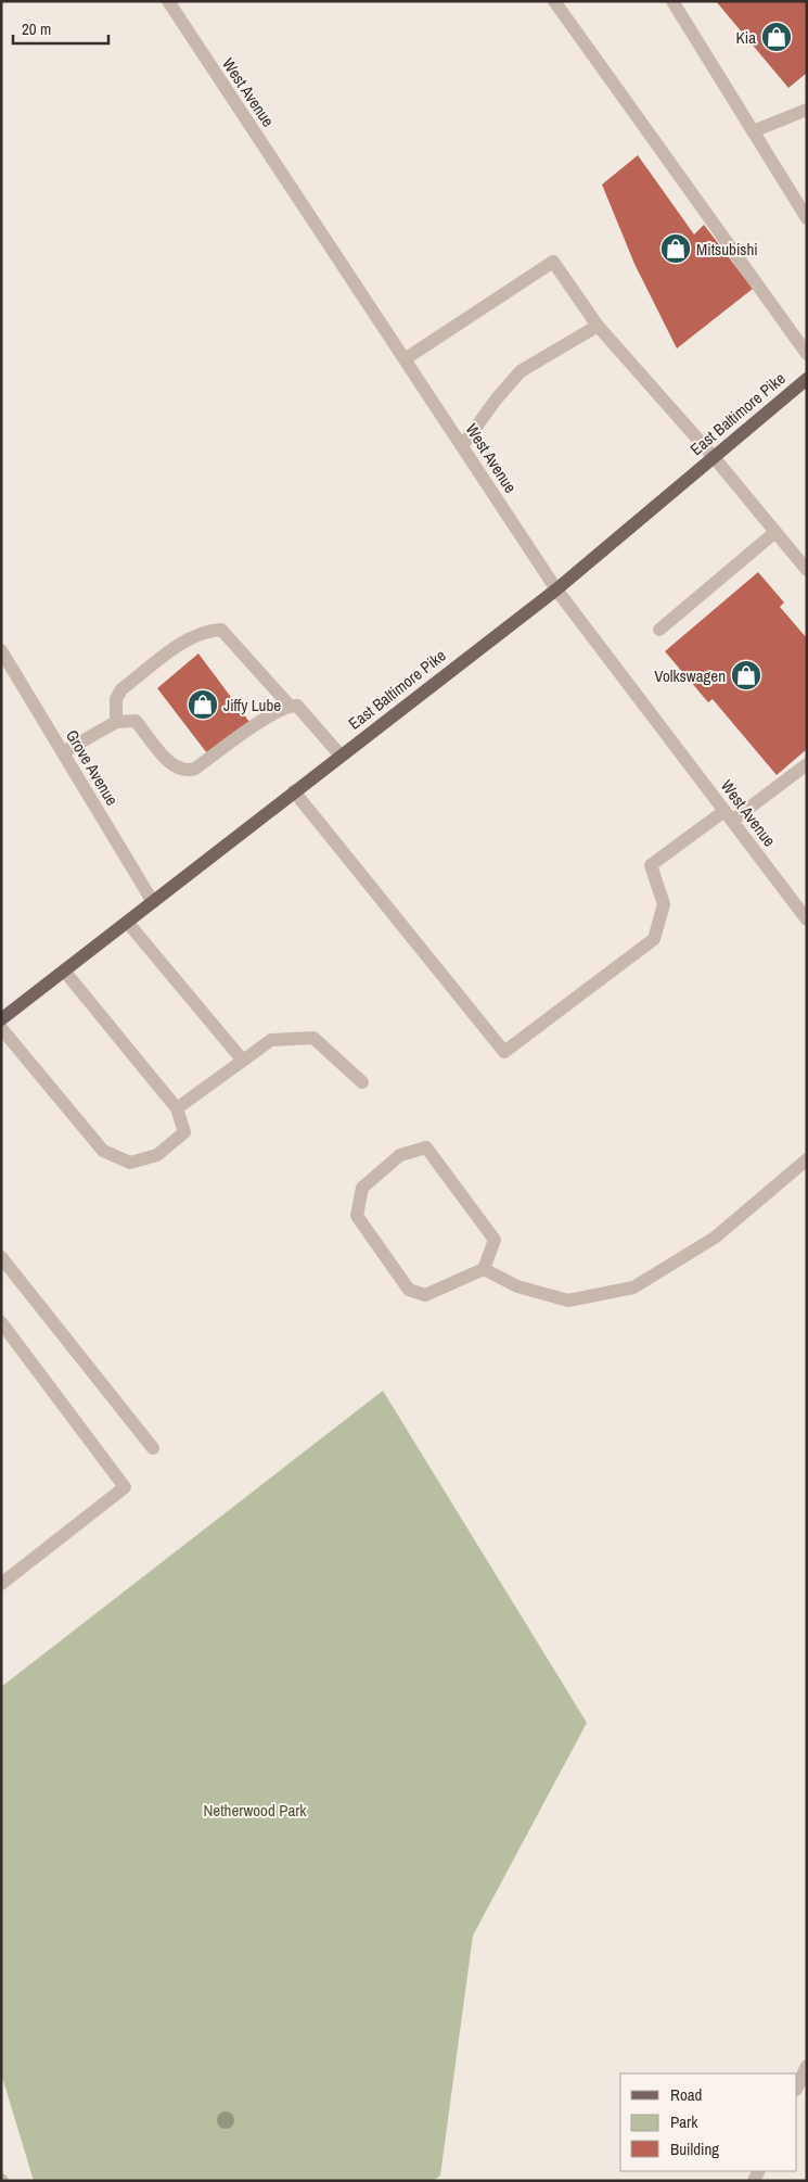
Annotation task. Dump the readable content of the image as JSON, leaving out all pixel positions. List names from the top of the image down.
{
  "streets": {
    "main road": ["East Baltimore Pike"],
    "street": ["West Avenue", "Grove Avenue"]
  },
  "crossings": [
    ["West Avenue", "East Baltimore Pike"],
    ["East Baltimore Pike", "Grove Avenue"]
  ],
  "parks": ["Netherwood Park"],
  "places": {
    "shop": [
      "Kia",
      "Mitsubishi",
      "Volkswagen",
      "Jiffy Lube"
    ]
  },
  "legend": ["Road", "Park", "Building"],
  "scale_bar": "20 m"
}
